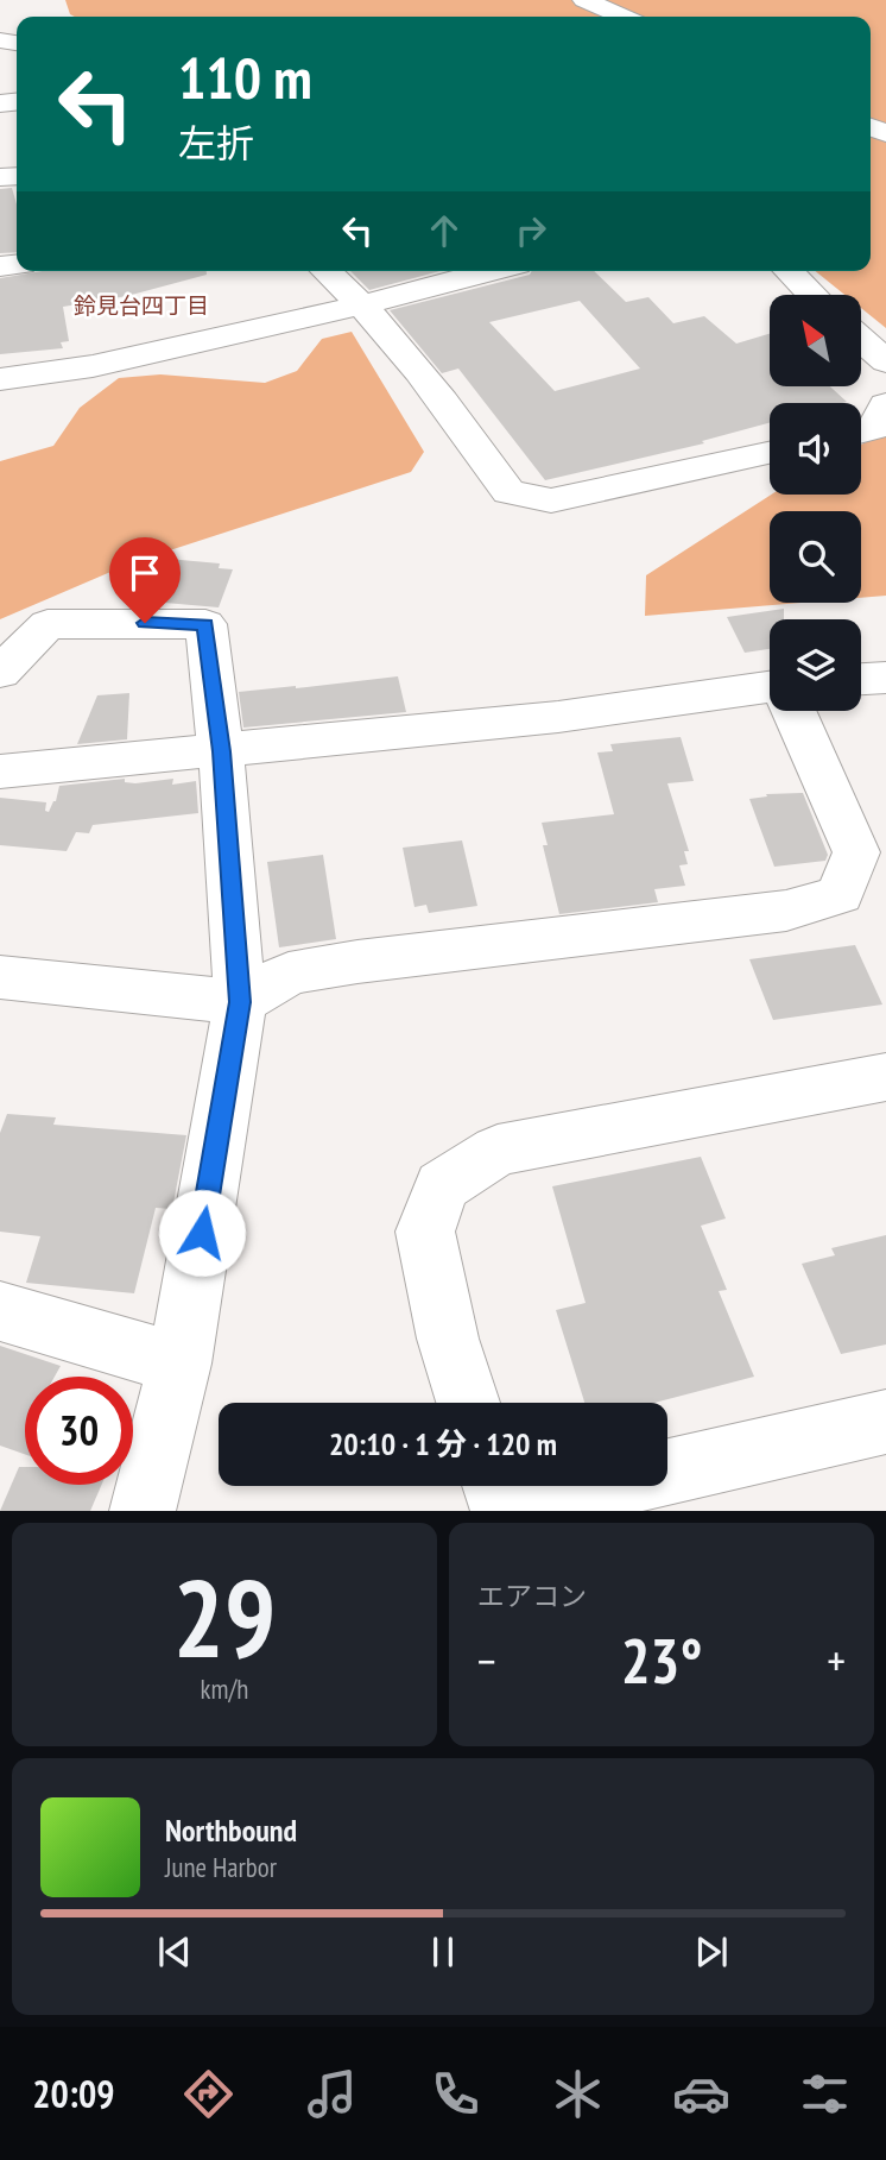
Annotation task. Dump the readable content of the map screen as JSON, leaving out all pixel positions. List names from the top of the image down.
{
  "districts": ["鈴見台四丁目"],
  "north": "top left",
  "page": {
    "turn": ["110 m", "左折"],
    "limit": "30",
    "trip": "20:10 · 1 分 · 120 m",
    "tile": [
      ["29", "km/h"],
      "エアコン"
    ],
    "heat": ["−", "23°", "+"],
    "song": ["Northbound", "June Harbor"],
    "tabs": "20:09"
  }
}
